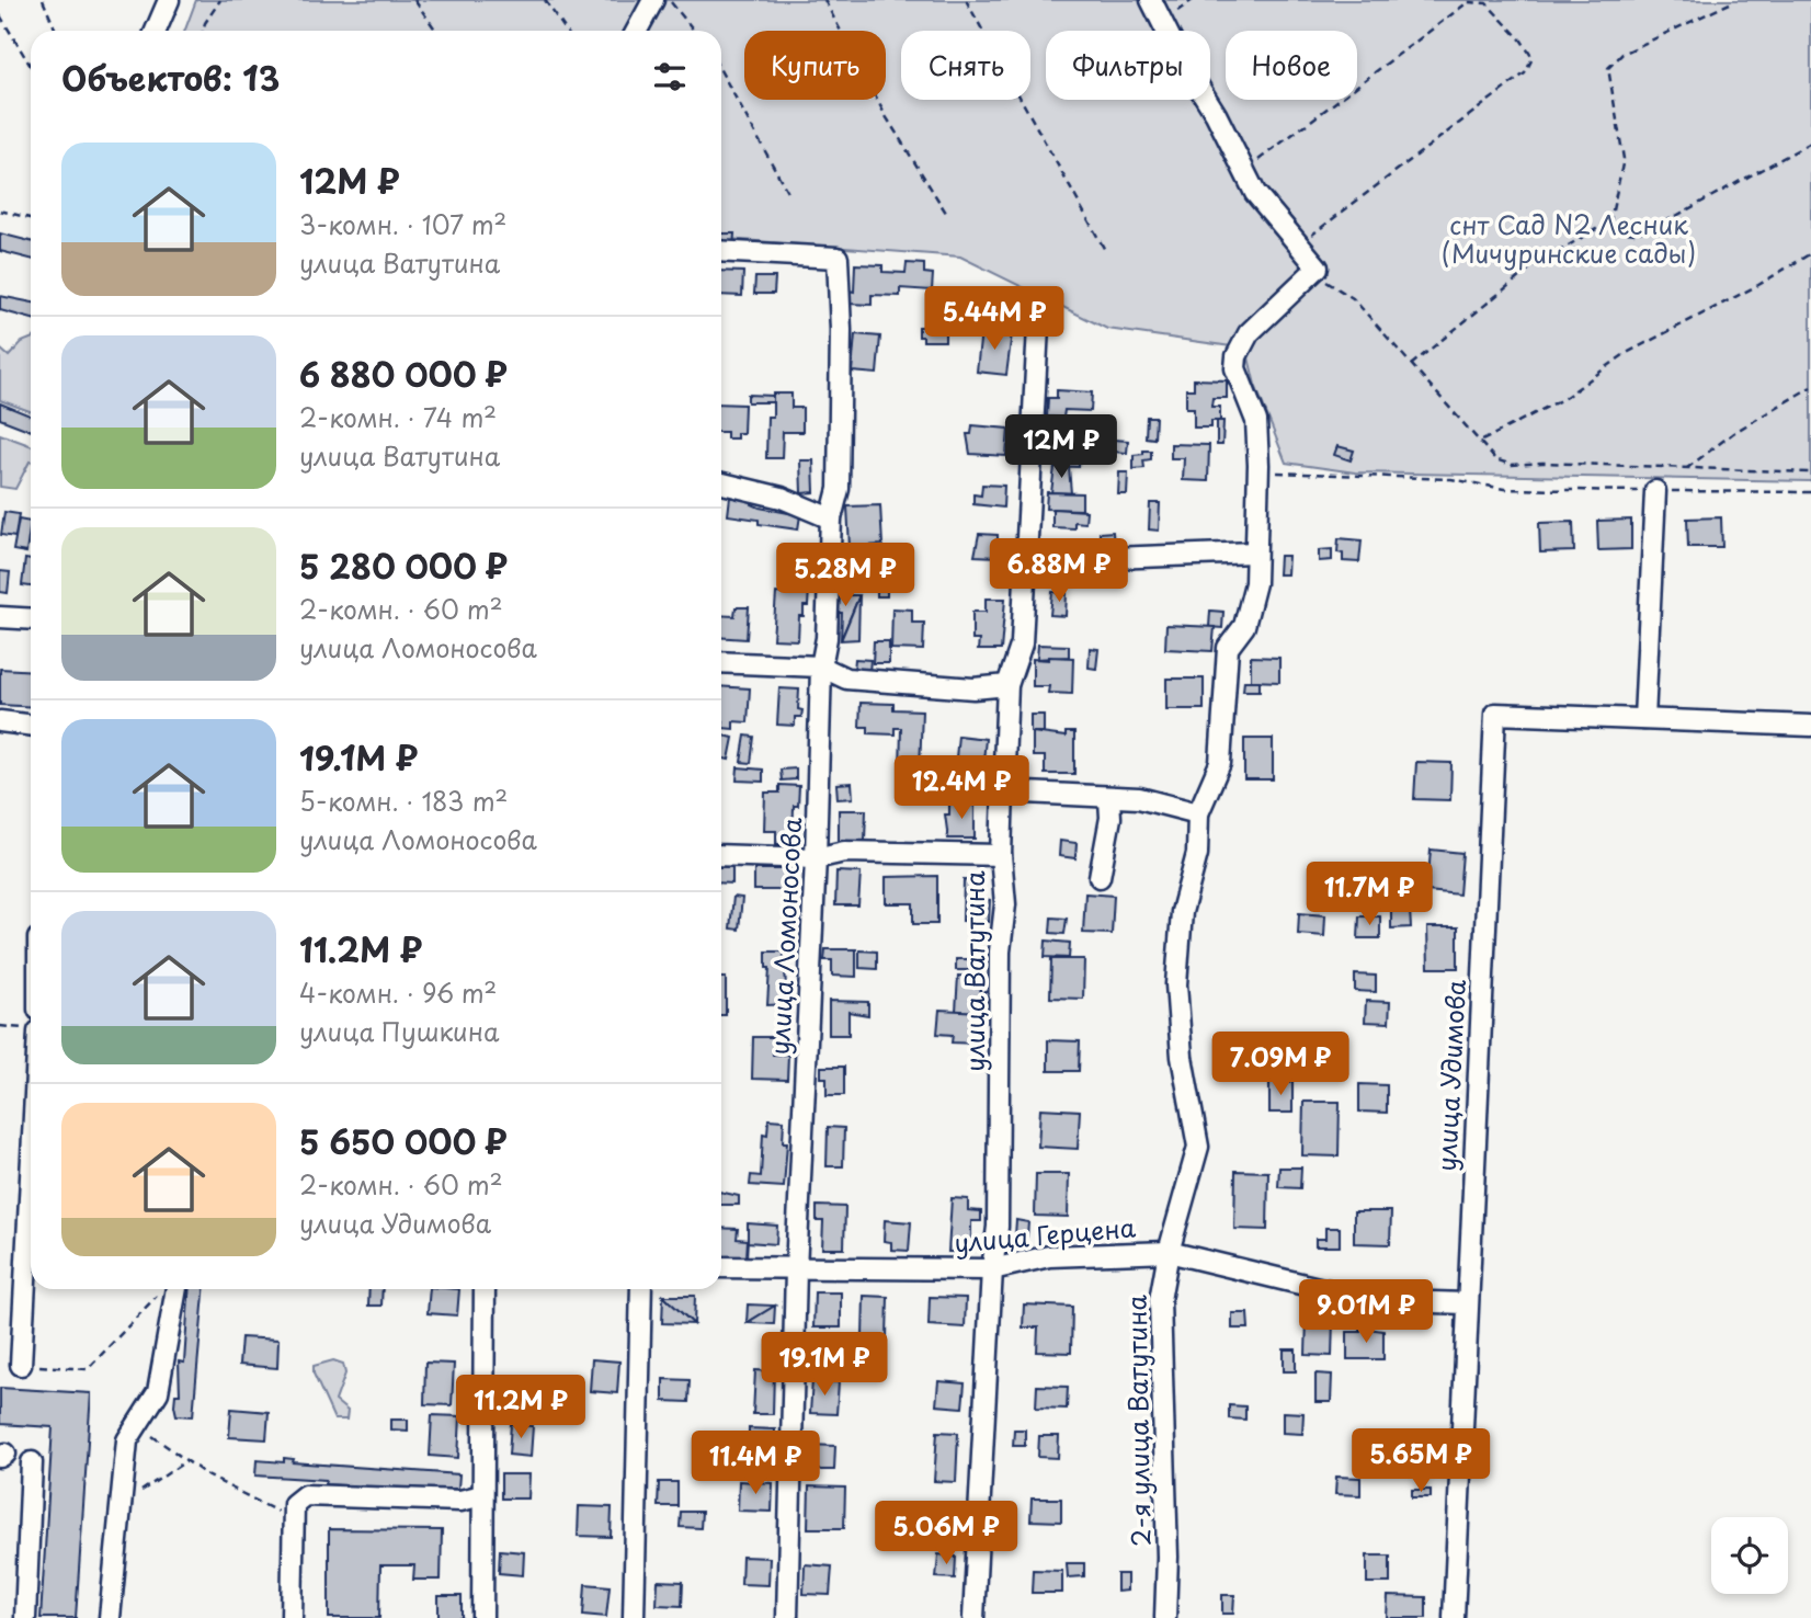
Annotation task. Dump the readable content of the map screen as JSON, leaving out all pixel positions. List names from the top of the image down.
{
  "streets": {
    "street": [
      "улица Ломоносова",
      "улица Ватутина",
      "улица Удимова",
      "улица Герцена",
      "2-я улица Ватутина"
    ]
  },
  "crossings": [
    ["улица Ломоносова", "улица Герцена"],
    ["улица Ватутина", "улица Герцена"],
    ["улица Удимова", "улица Герцена"],
    ["улица Герцена", "2-я улица Ватутина"]
  ],
  "parks": ["снт Сад N2 Лесник (Мичуринские сады)"],
  "page": {
    "chip": [
      "Купить",
      "Снять",
      "Фильтры",
      "Новое"
    ],
    "heading": "Объектов: 13",
    "list": [
      {
        "name": "12M ₽",
        "note": "3-комн. · 107 m² · улица Ватутина"
      },
      {
        "name": "6 880 000 ₽",
        "note": "2-комн. · 74 m² · улица Ватутина"
      },
      {
        "name": "5 280 000 ₽",
        "note": "2-комн. · 60 m² · улица Ломоносова"
      },
      {
        "name": "19.1M ₽",
        "note": "5-комн. · 183 m² · улица Ломоносова"
      },
      {
        "name": "11.2M ₽",
        "note": "4-комн. · 96 m² · улица Пушкина"
      },
      {
        "name": "5 650 000 ₽",
        "note": "2-комн. · 60 m² · улица Удимова"
      }
    ],
    "price": [
      "5.44M ₽",
      "12M ₽",
      "6.88M ₽",
      "5.28M ₽",
      "12.4M ₽",
      "11.7M ₽",
      "7.09M ₽",
      "9.01M ₽",
      "19.1M ₽",
      "11.2M ₽",
      "5.65M ₽",
      "11.4M ₽",
      "5.06M ₽"
    ]
  }
}
